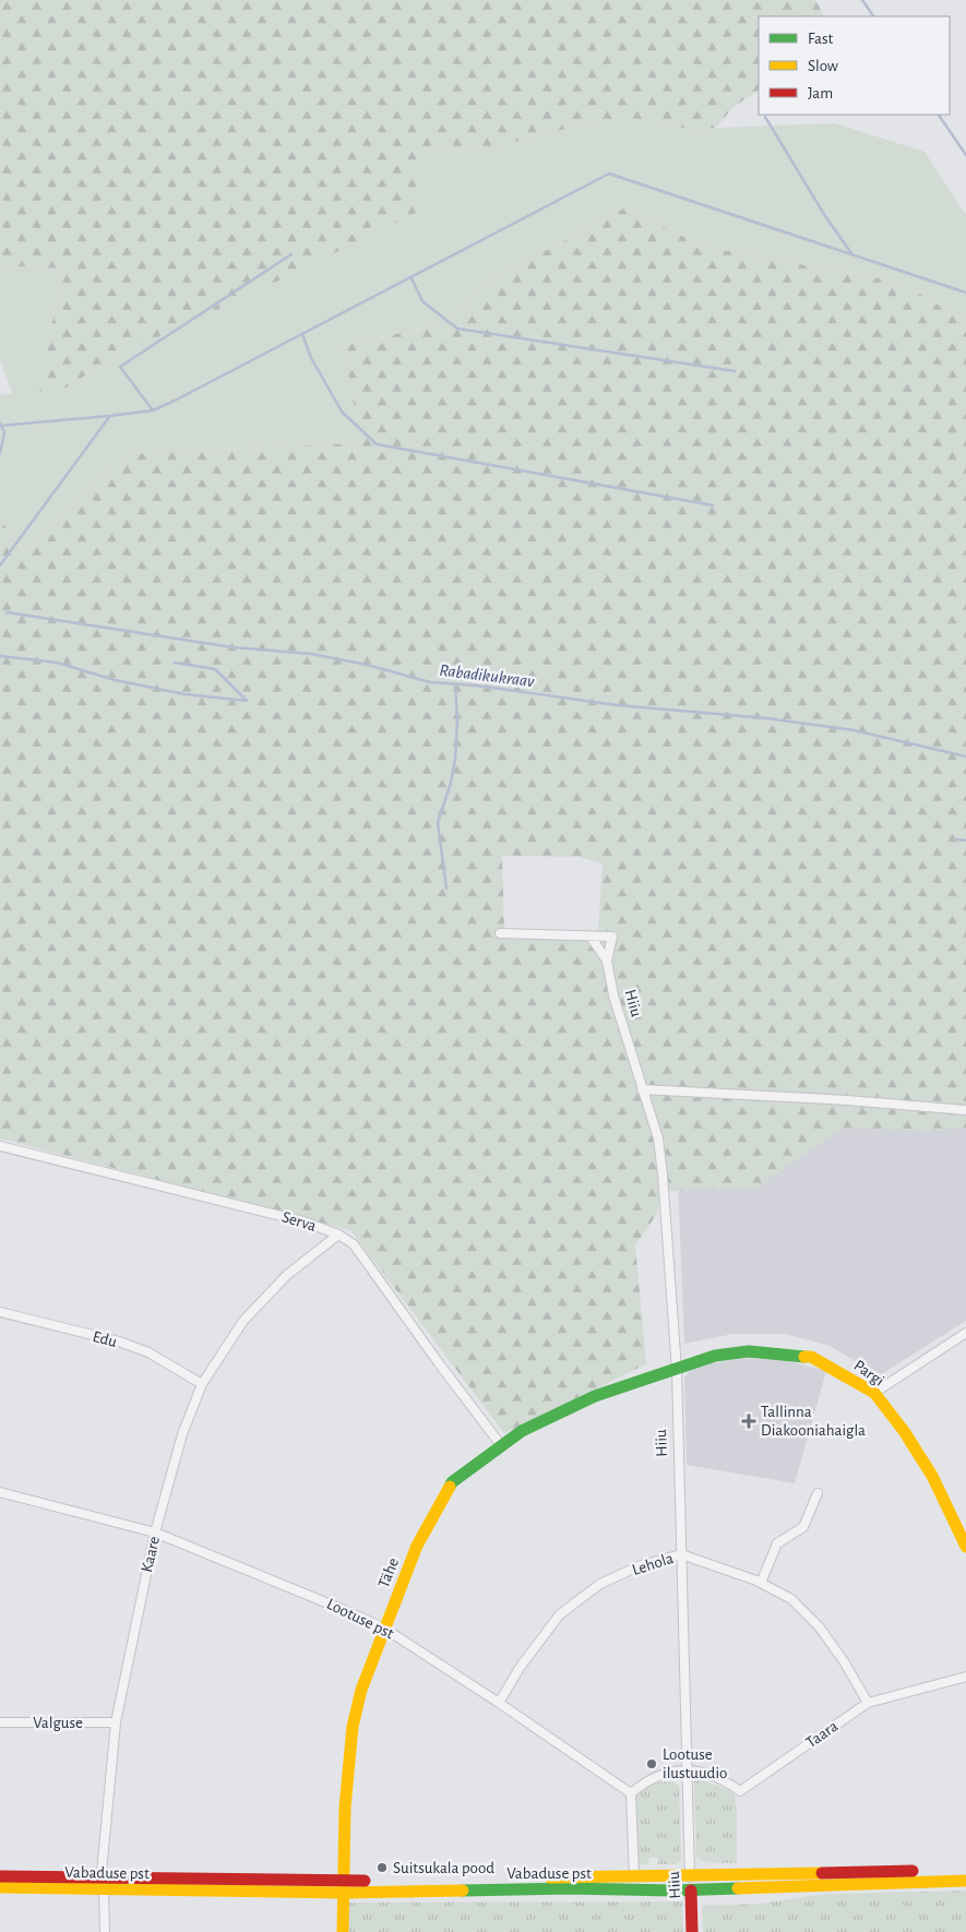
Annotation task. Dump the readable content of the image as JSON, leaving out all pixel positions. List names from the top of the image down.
{
  "streets": {
    "main road": [
      "Hiiu",
      "Pargi",
      "Tähe",
      "Vabaduse pst"
    ],
    "street": [
      "Serva",
      "Edu",
      "Kaare",
      "Lehola",
      "Lootuse pst",
      "Valguse",
      "Taara"
    ]
  },
  "crossings": [
    ["Hiiu", "Pargi"],
    ["Hiiu", "Lehola"],
    ["Hiiu", "Tähe"],
    ["Hiiu", "Taara"],
    ["Hiiu", "Vabaduse pst"],
    ["Serva", "Kaare"],
    ["Serva", "Tähe"],
    ["Edu", "Kaare"],
    ["Pargi", "Tähe"],
    ["Kaare", "Lootuse pst"],
    ["Kaare", "Valguse"],
    ["Kaare", "Vabaduse pst"],
    ["Lehola", "Lootuse pst"],
    ["Lehola", "Taara"],
    ["Tähe", "Lootuse pst"],
    ["Tähe", "Vabaduse pst"]
  ],
  "water": ["Rabadikukraav"],
  "places": {
    "health": ["Tallinna Diakooniahaigla"],
    "other": ["Lootuse ilustuudio", "Suitsukala pood"]
  },
  "legend": ["Fast", "Slow", "Jam"]
}
